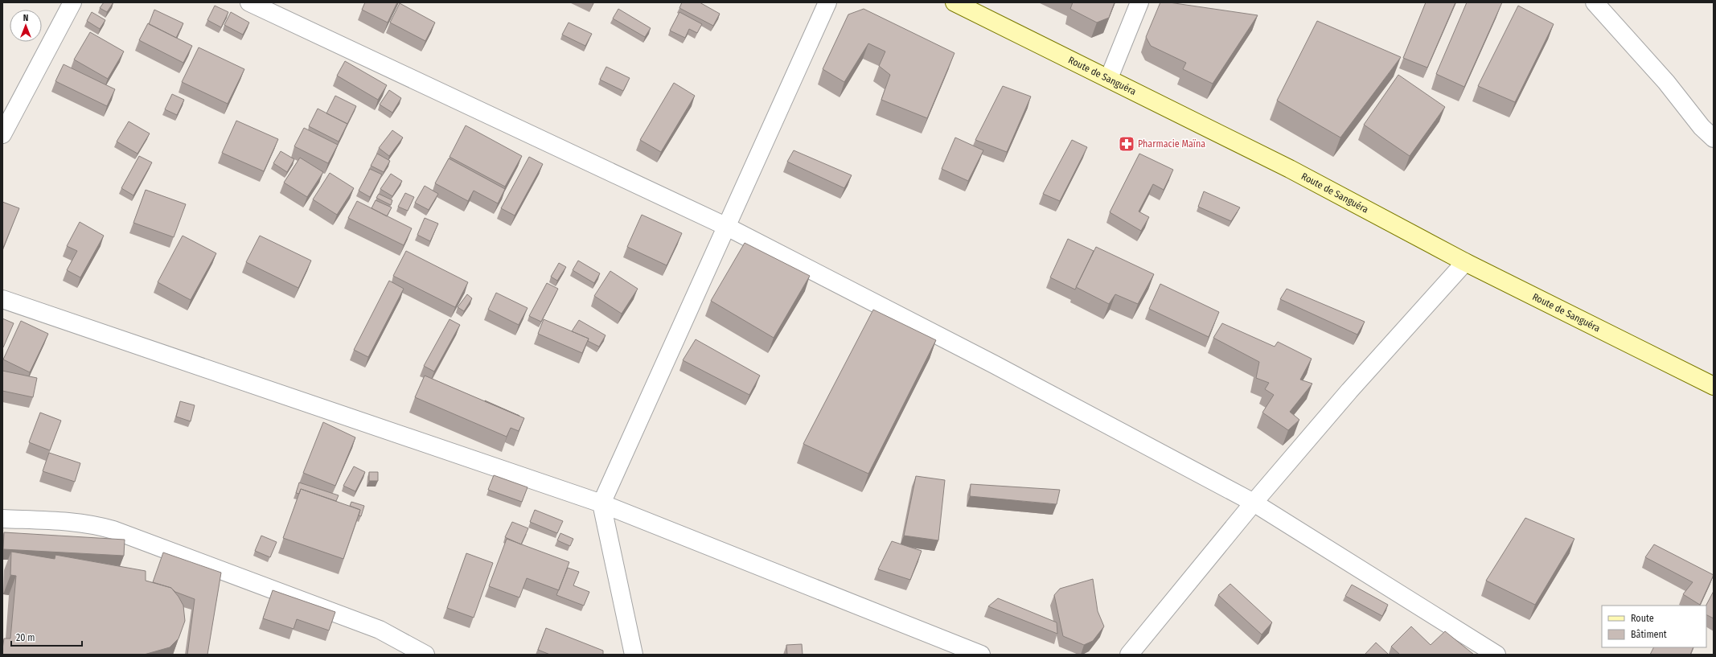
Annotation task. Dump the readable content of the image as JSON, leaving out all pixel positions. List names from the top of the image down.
{
  "streets": {
    "street": ["Route de Sanguéra"]
  },
  "places": {
    "pharmacy": ["Pharmacie Maïna"]
  },
  "legend": ["Route", "Bâtiment"],
  "scale_bar": "20 m",
  "north": "top"
}
